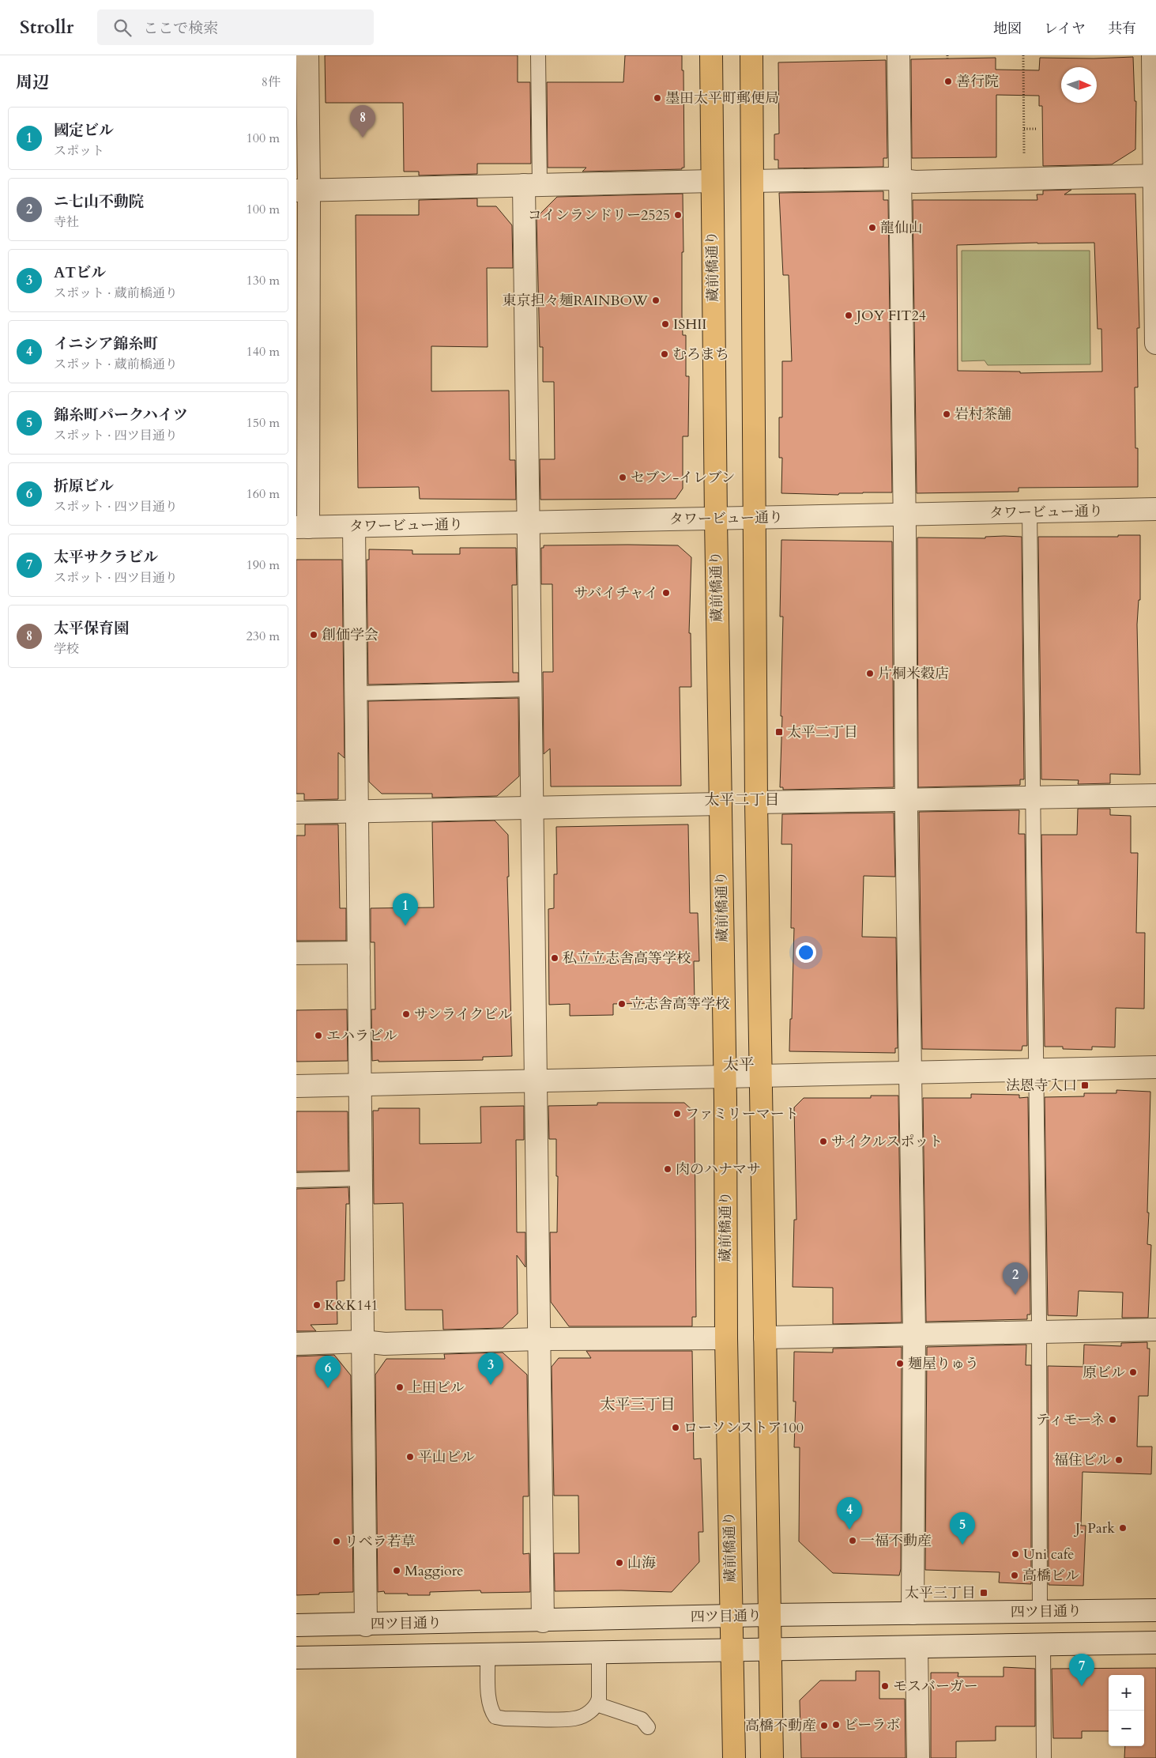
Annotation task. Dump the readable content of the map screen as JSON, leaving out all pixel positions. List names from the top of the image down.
{
  "streets": {
    "main road": ["蔵前橋通り"],
    "street": ["タワービュー通り", "四ツ目通り"]
  },
  "crossings": [
    ["蔵前橋通り", "タワービュー通り"],
    ["蔵前橋通り", "四ツ目通り"]
  ],
  "districts": ["太平二丁目", "太平", "太平三丁目"],
  "places": {
    "other": [
      "善行院",
      "墨田太平町郵便局",
      "コインランドリー2525",
      "龍仙山",
      "東京担々麺RAINBOW",
      "JOY FIT24",
      "ISHII",
      "むろまち",
      "岩村茶舗",
      "セブン-イレブン",
      "サバイチャイ",
      "創価学会",
      "片桐米穀店",
      "私立立志舎高等学校",
      "立志舎高等学校",
      "サンライクビル",
      "エハラビル",
      "ファミリーマート",
      "サイクルスポット",
      "肉のハナマサ",
      "K&K141",
      "麺屋りゅう",
      "原ビル",
      "上田ビル",
      "ティモーネ",
      "ローソンストア100",
      "平山ビル",
      "福住ビル",
      "J. Park",
      "一福不動産",
      "リベラ若草",
      "Uni cafe",
      "山海",
      "Maggiore",
      "高橋ビル",
      "モスバーガー",
      "ビーラボ",
      "高橋不動産"
    ],
    "transit": ["太平二丁目", "法恩寺入口", "太平三丁目"]
  },
  "north": "right",
  "page": {
    "header": "Strollr",
    "search": "ここで検索",
    "nav": ["地図", "レイヤ", "共有"],
    "heading": ["周辺", "8件"],
    "pins": [
      "8",
      "1",
      "2",
      "3",
      "6",
      "4",
      "5",
      "7"
    ],
    "list": [
      {
        "mark": "1",
        "name": "國定ビル",
        "note": "スポット",
        "value": "100 m"
      },
      {
        "mark": "2",
        "name": "ニ七山不動院",
        "note": "寺社",
        "value": "100 m"
      },
      {
        "mark": "3",
        "name": "ATビル",
        "note": "スポット · 蔵前橋通り",
        "value": "130 m"
      },
      {
        "mark": "4",
        "name": "イニシア錦糸町",
        "note": "スポット · 蔵前橋通り",
        "value": "140 m"
      },
      {
        "mark": "5",
        "name": "錦糸町パークハイツ",
        "note": "スポット · 四ツ目通り",
        "value": "150 m"
      },
      {
        "mark": "6",
        "name": "折原ビル",
        "note": "スポット · 四ツ目通り",
        "value": "160 m"
      },
      {
        "mark": "7",
        "name": "太平サクラビル",
        "note": "スポット · 四ツ目通り",
        "value": "190 m"
      },
      {
        "mark": "8",
        "name": "太平保育園",
        "note": "学校",
        "value": "230 m"
      }
    ],
    "map_buttons": ["+", "−"]
  }
}
